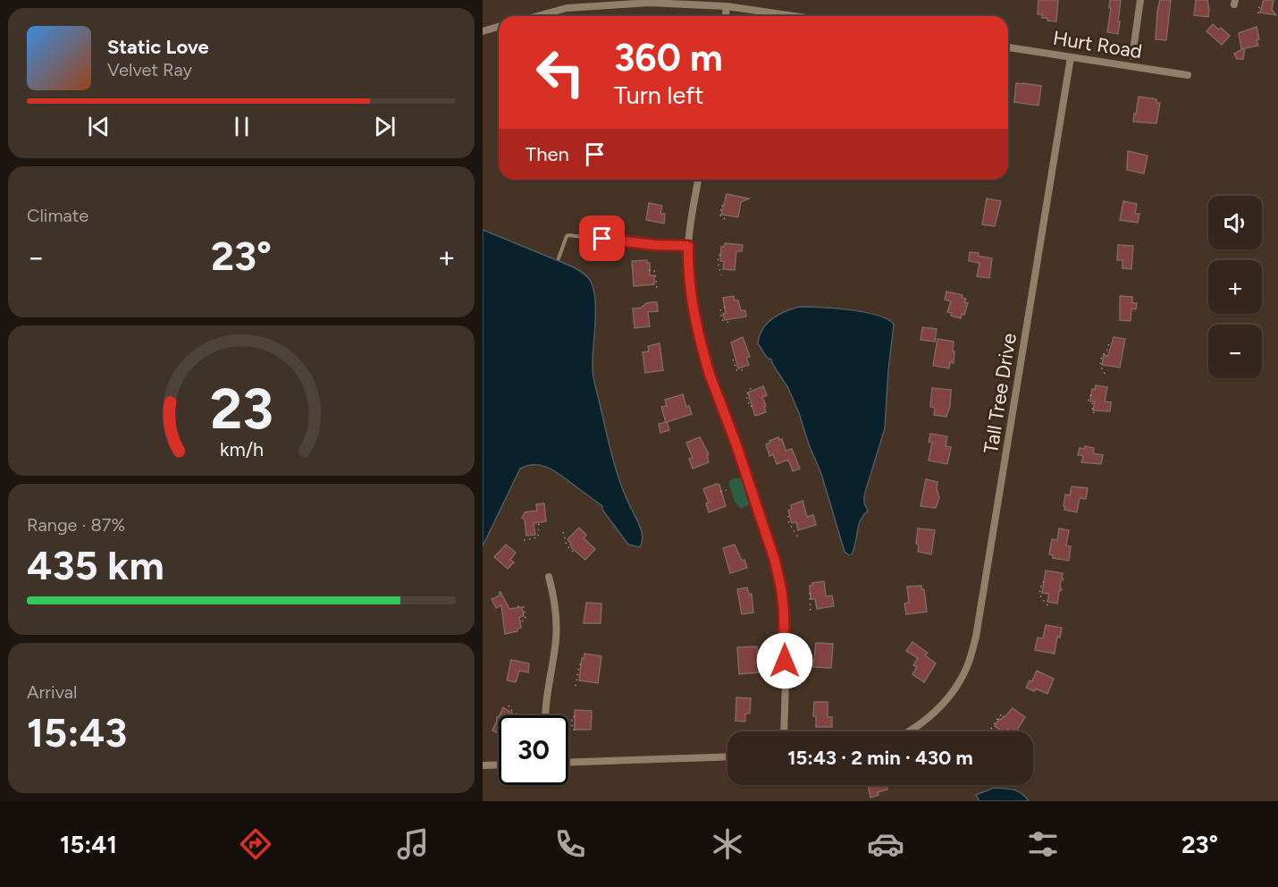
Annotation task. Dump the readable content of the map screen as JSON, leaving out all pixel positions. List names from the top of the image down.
{
  "streets": {
    "street": ["Hurt Road", "Tall Tree Drive"]
  },
  "crossings": [
    ["Hurt Road", "Tall Tree Drive"]
  ],
  "page": {
    "turn": ["360 m", "Turn left"],
    "song": ["Static Love", "Velvet Ray"],
    "then": "Then",
    "tile": [
      "Climate",
      ["Range · 87%", "435 km"],
      ["Arrival", "15:43"]
    ],
    "map_buttons": ["+", "−"],
    "heat": ["−", "23°", "+"],
    "limit": "30",
    "trip": "15:43 · 2 min · 430 m",
    "tabs": ["15:41", "23°"],
    "gauge": ["23", "km/h"]
  }
}
